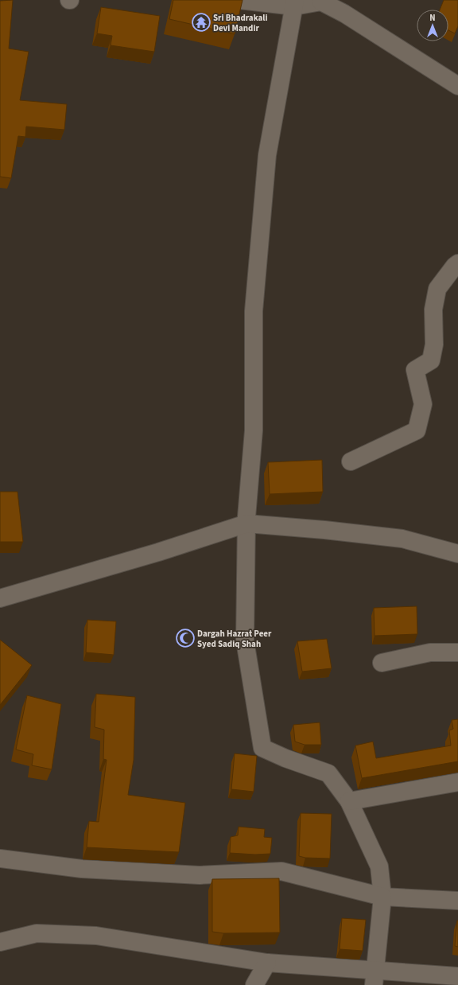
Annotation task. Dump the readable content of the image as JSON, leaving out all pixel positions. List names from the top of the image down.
{
  "places": {
    "temple": ["Sri Bhadrakali Devi Mandir"],
    "mosque": ["Dargah Hazrat Peer Syed Sadiq Shah"]
  },
  "north": "top"
}
